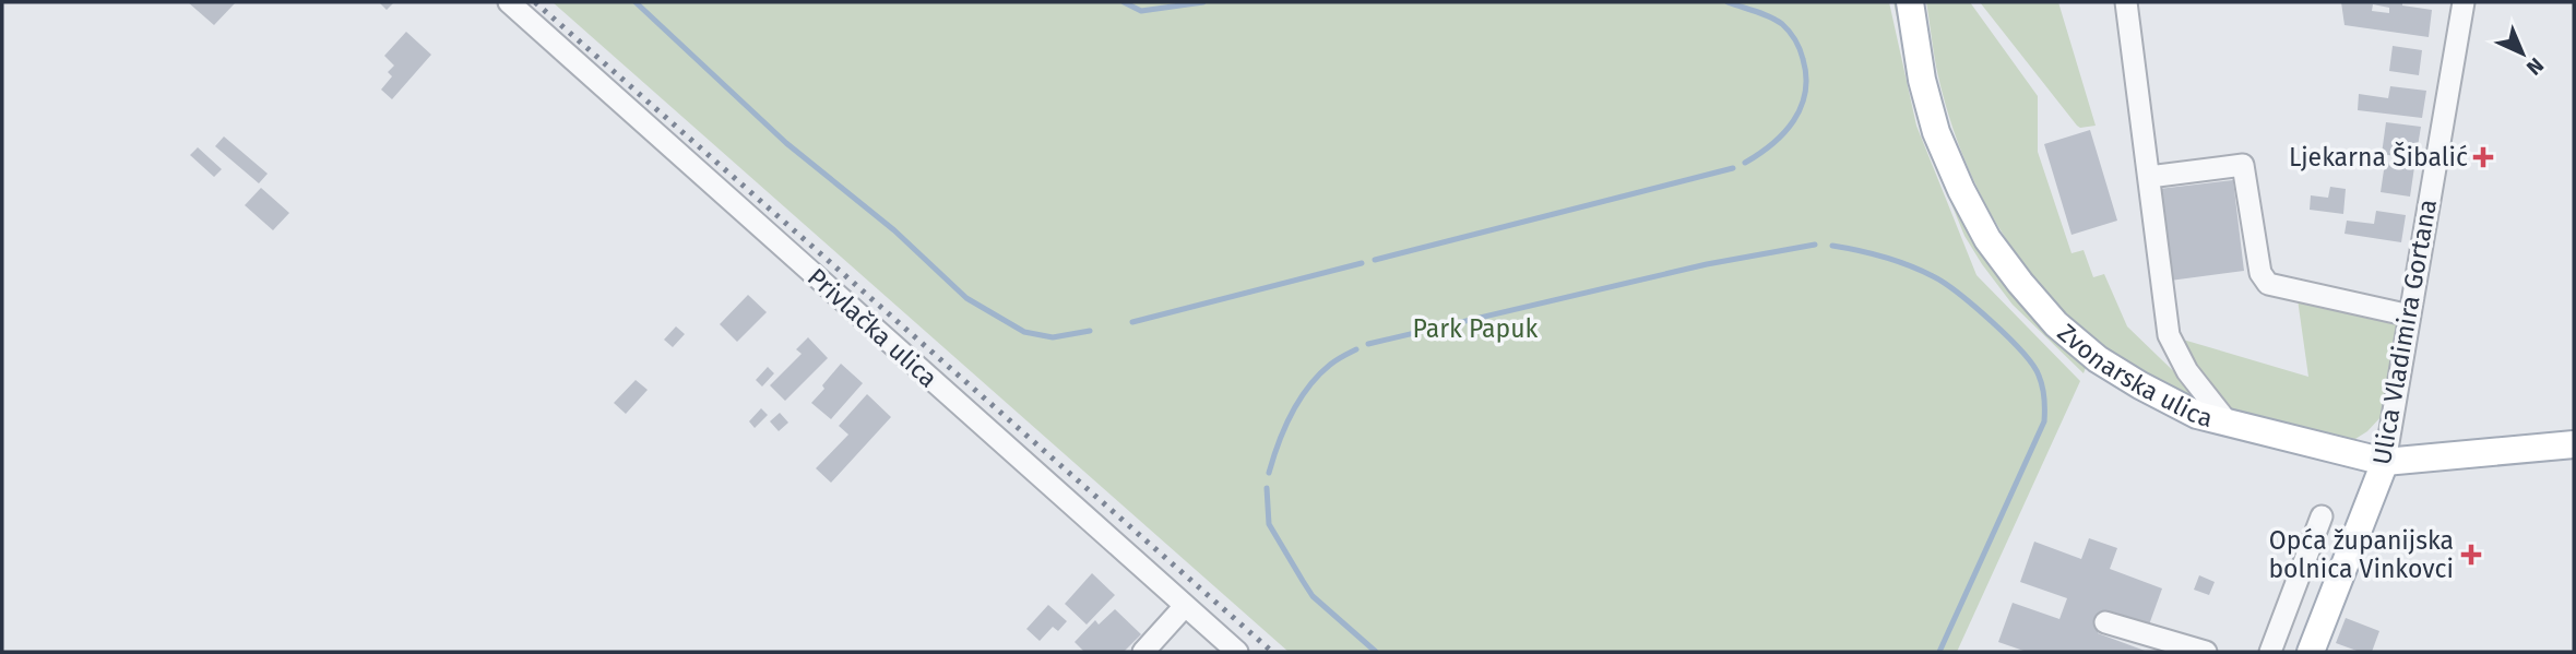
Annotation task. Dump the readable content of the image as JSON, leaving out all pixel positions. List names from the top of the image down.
{
  "streets": {
    "main road": ["Ulica Vladimira Gortana", "Zvonarska ulica"],
    "street": ["Privlačka ulica"]
  },
  "crossings": [
    ["Ulica Vladimira Gortana", "Zvonarska ulica"]
  ],
  "parks": ["Park Papuk"],
  "places": {
    "health": ["Ljekarna Šibalić", "Opća županijska bolnica Vinkovci"]
  },
  "north": "bottom right"
}
